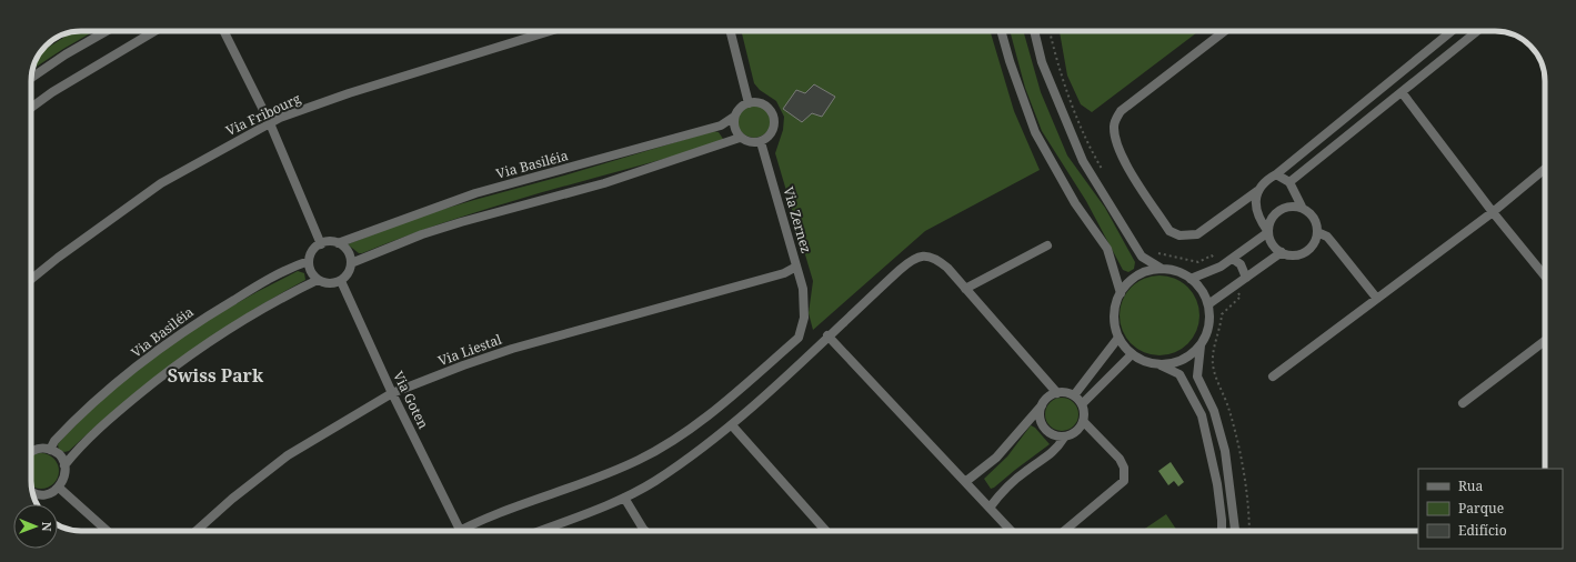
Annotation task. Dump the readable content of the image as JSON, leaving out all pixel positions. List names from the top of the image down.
{
  "streets": {
    "street": [
      "Via Fribourg",
      "Via Basiléia",
      "Via Zernez",
      "Via Liestal",
      "Via Goten"
    ]
  },
  "crossings": [
    ["Via Basiléia", "Via Zernez"],
    ["Via Basiléia", "Via Goten"],
    ["Via Zernez", "Via Liestal"],
    ["Via Zernez", "Via Goten"],
    ["Via Liestal", "Via Goten"]
  ],
  "districts": ["Swiss Park"],
  "legend": ["Rua", "Parque", "Edifício"],
  "north": "right"
}
